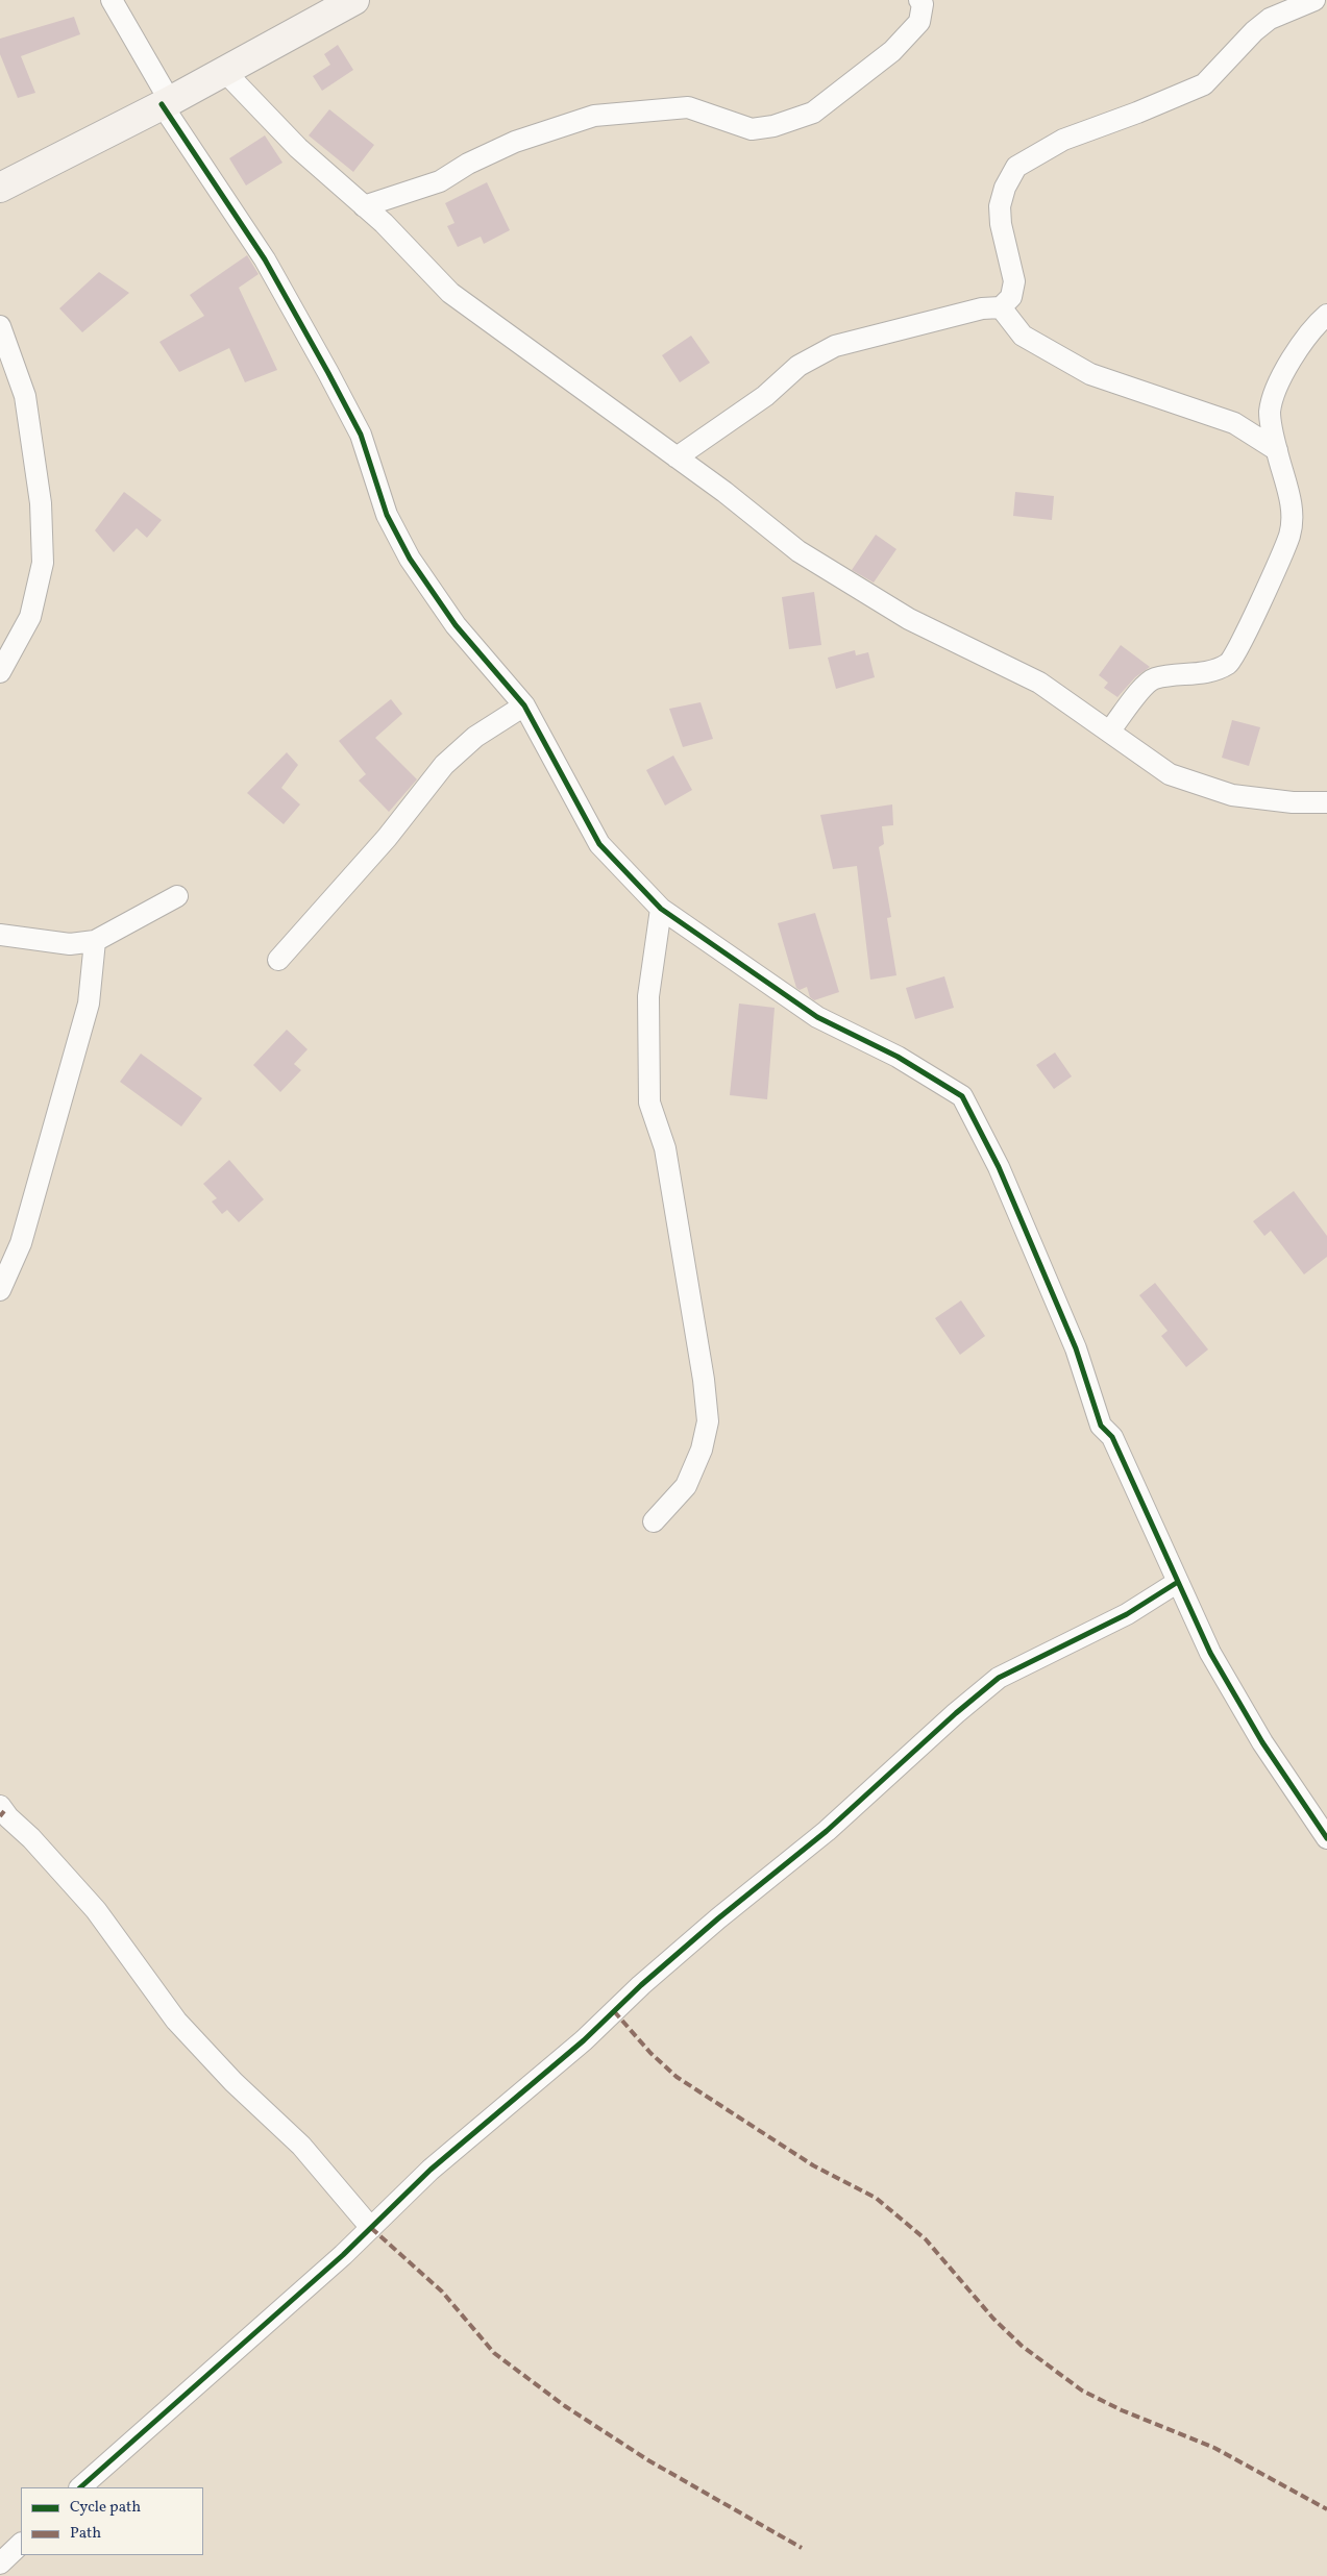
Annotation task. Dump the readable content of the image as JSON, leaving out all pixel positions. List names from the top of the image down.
{
  "legend": ["Cycle path", "Path"]
}
